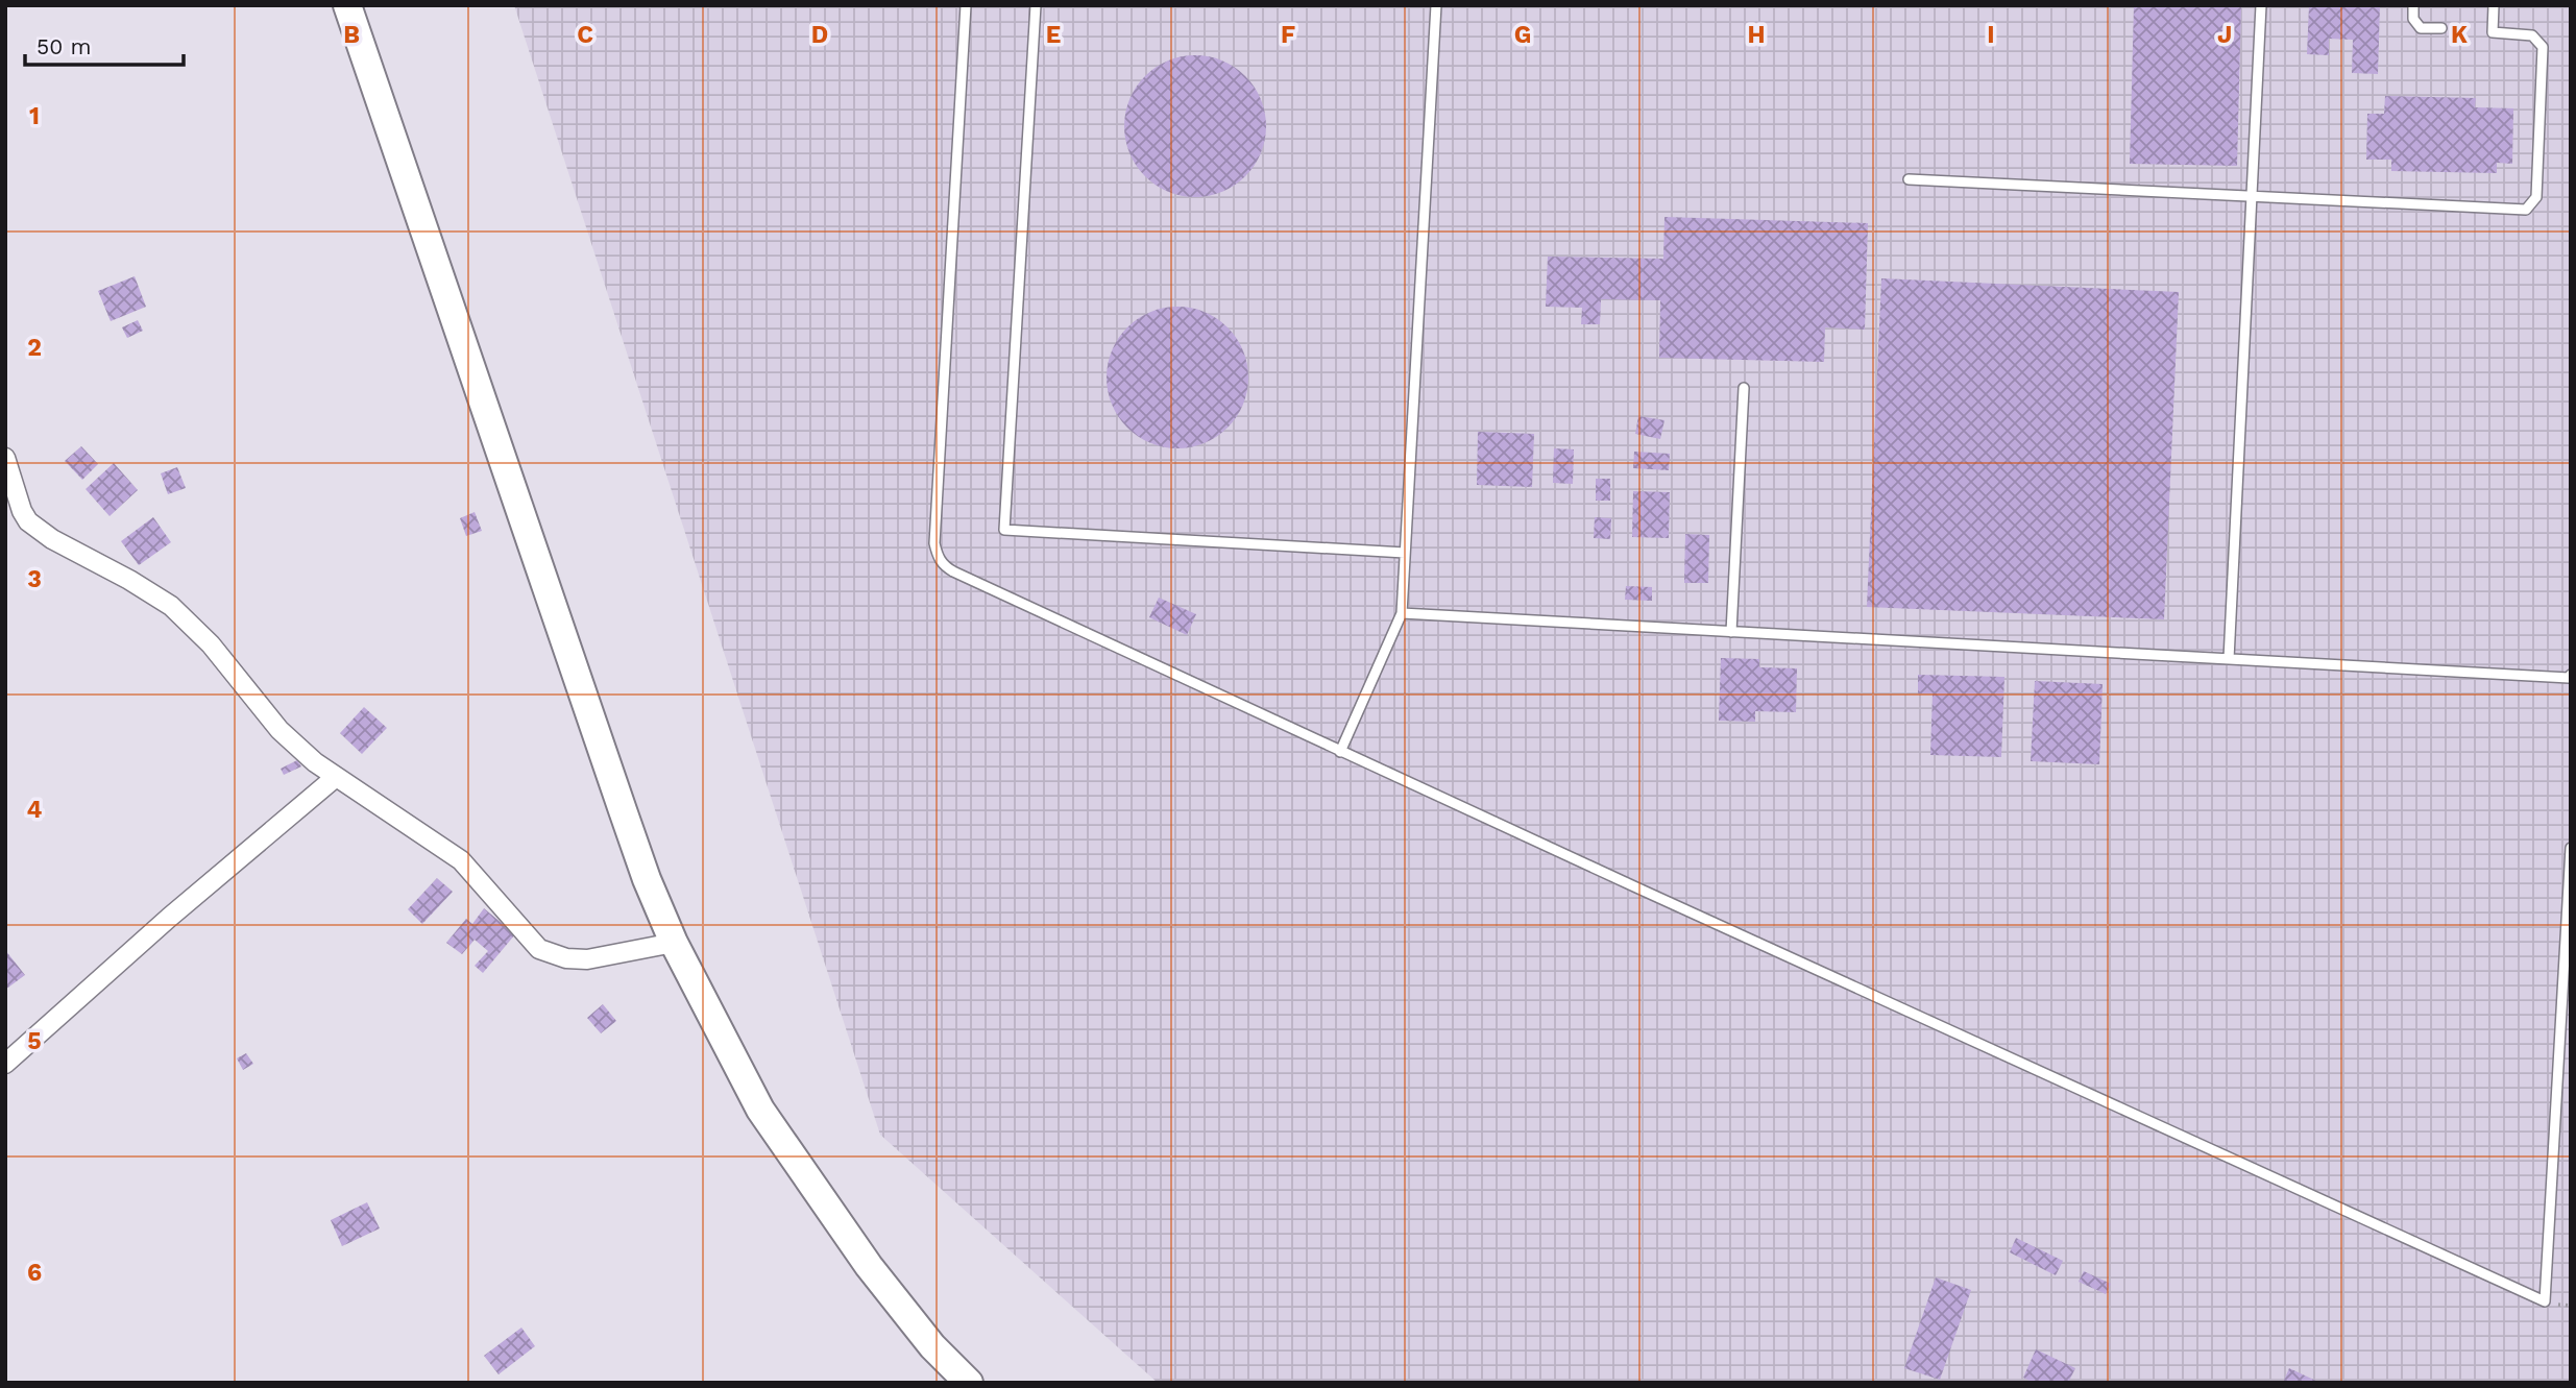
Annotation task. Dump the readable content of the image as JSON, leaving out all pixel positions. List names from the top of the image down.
{
  "scale_bar": "50 m",
  "grid": {
    "columns": [
      "B",
      "C",
      "D",
      "E",
      "F",
      "G",
      "H",
      "I",
      "J",
      "K"
    ],
    "rows": [
      "1",
      "2",
      "3",
      "4",
      "5",
      "6"
    ]
  }
}
